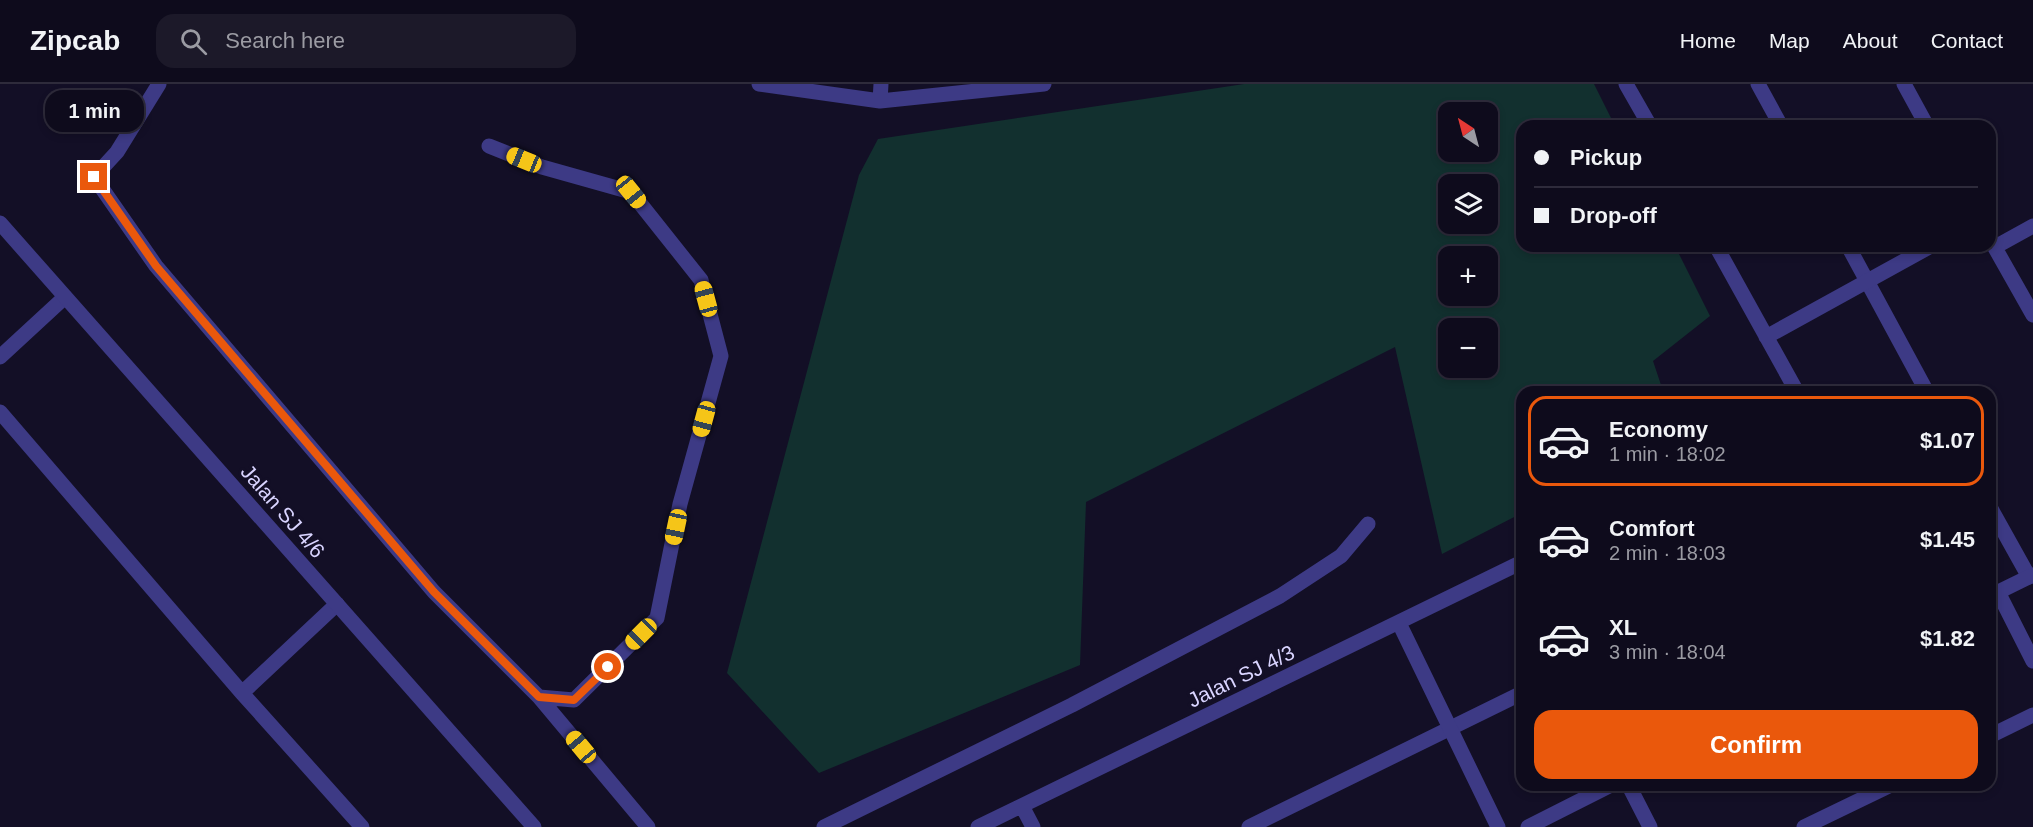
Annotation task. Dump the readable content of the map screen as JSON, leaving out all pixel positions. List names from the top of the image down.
{
  "streets": {
    "street": ["Jalan SJ 4/6", "Jalan SJ 4/3"]
  },
  "north": "top left",
  "page": {
    "header": "Zipcab",
    "search": "Search here",
    "nav": [
      "Home",
      "Map",
      "About",
      "Contact"
    ],
    "bubble": "1 min",
    "map_buttons": ["+", "−"],
    "banner": ["Pickup", "Drop-off"],
    "list": [
      {
        "name": "Economy",
        "note": "1 min · 18:02",
        "value": "$1.07"
      },
      {
        "name": "Comfort",
        "note": "2 min · 18:03",
        "value": "$1.45"
      },
      {
        "name": "XL",
        "note": "3 min · 18:04",
        "value": "$1.82"
      }
    ],
    "buttons": "Confirm"
  }
}
